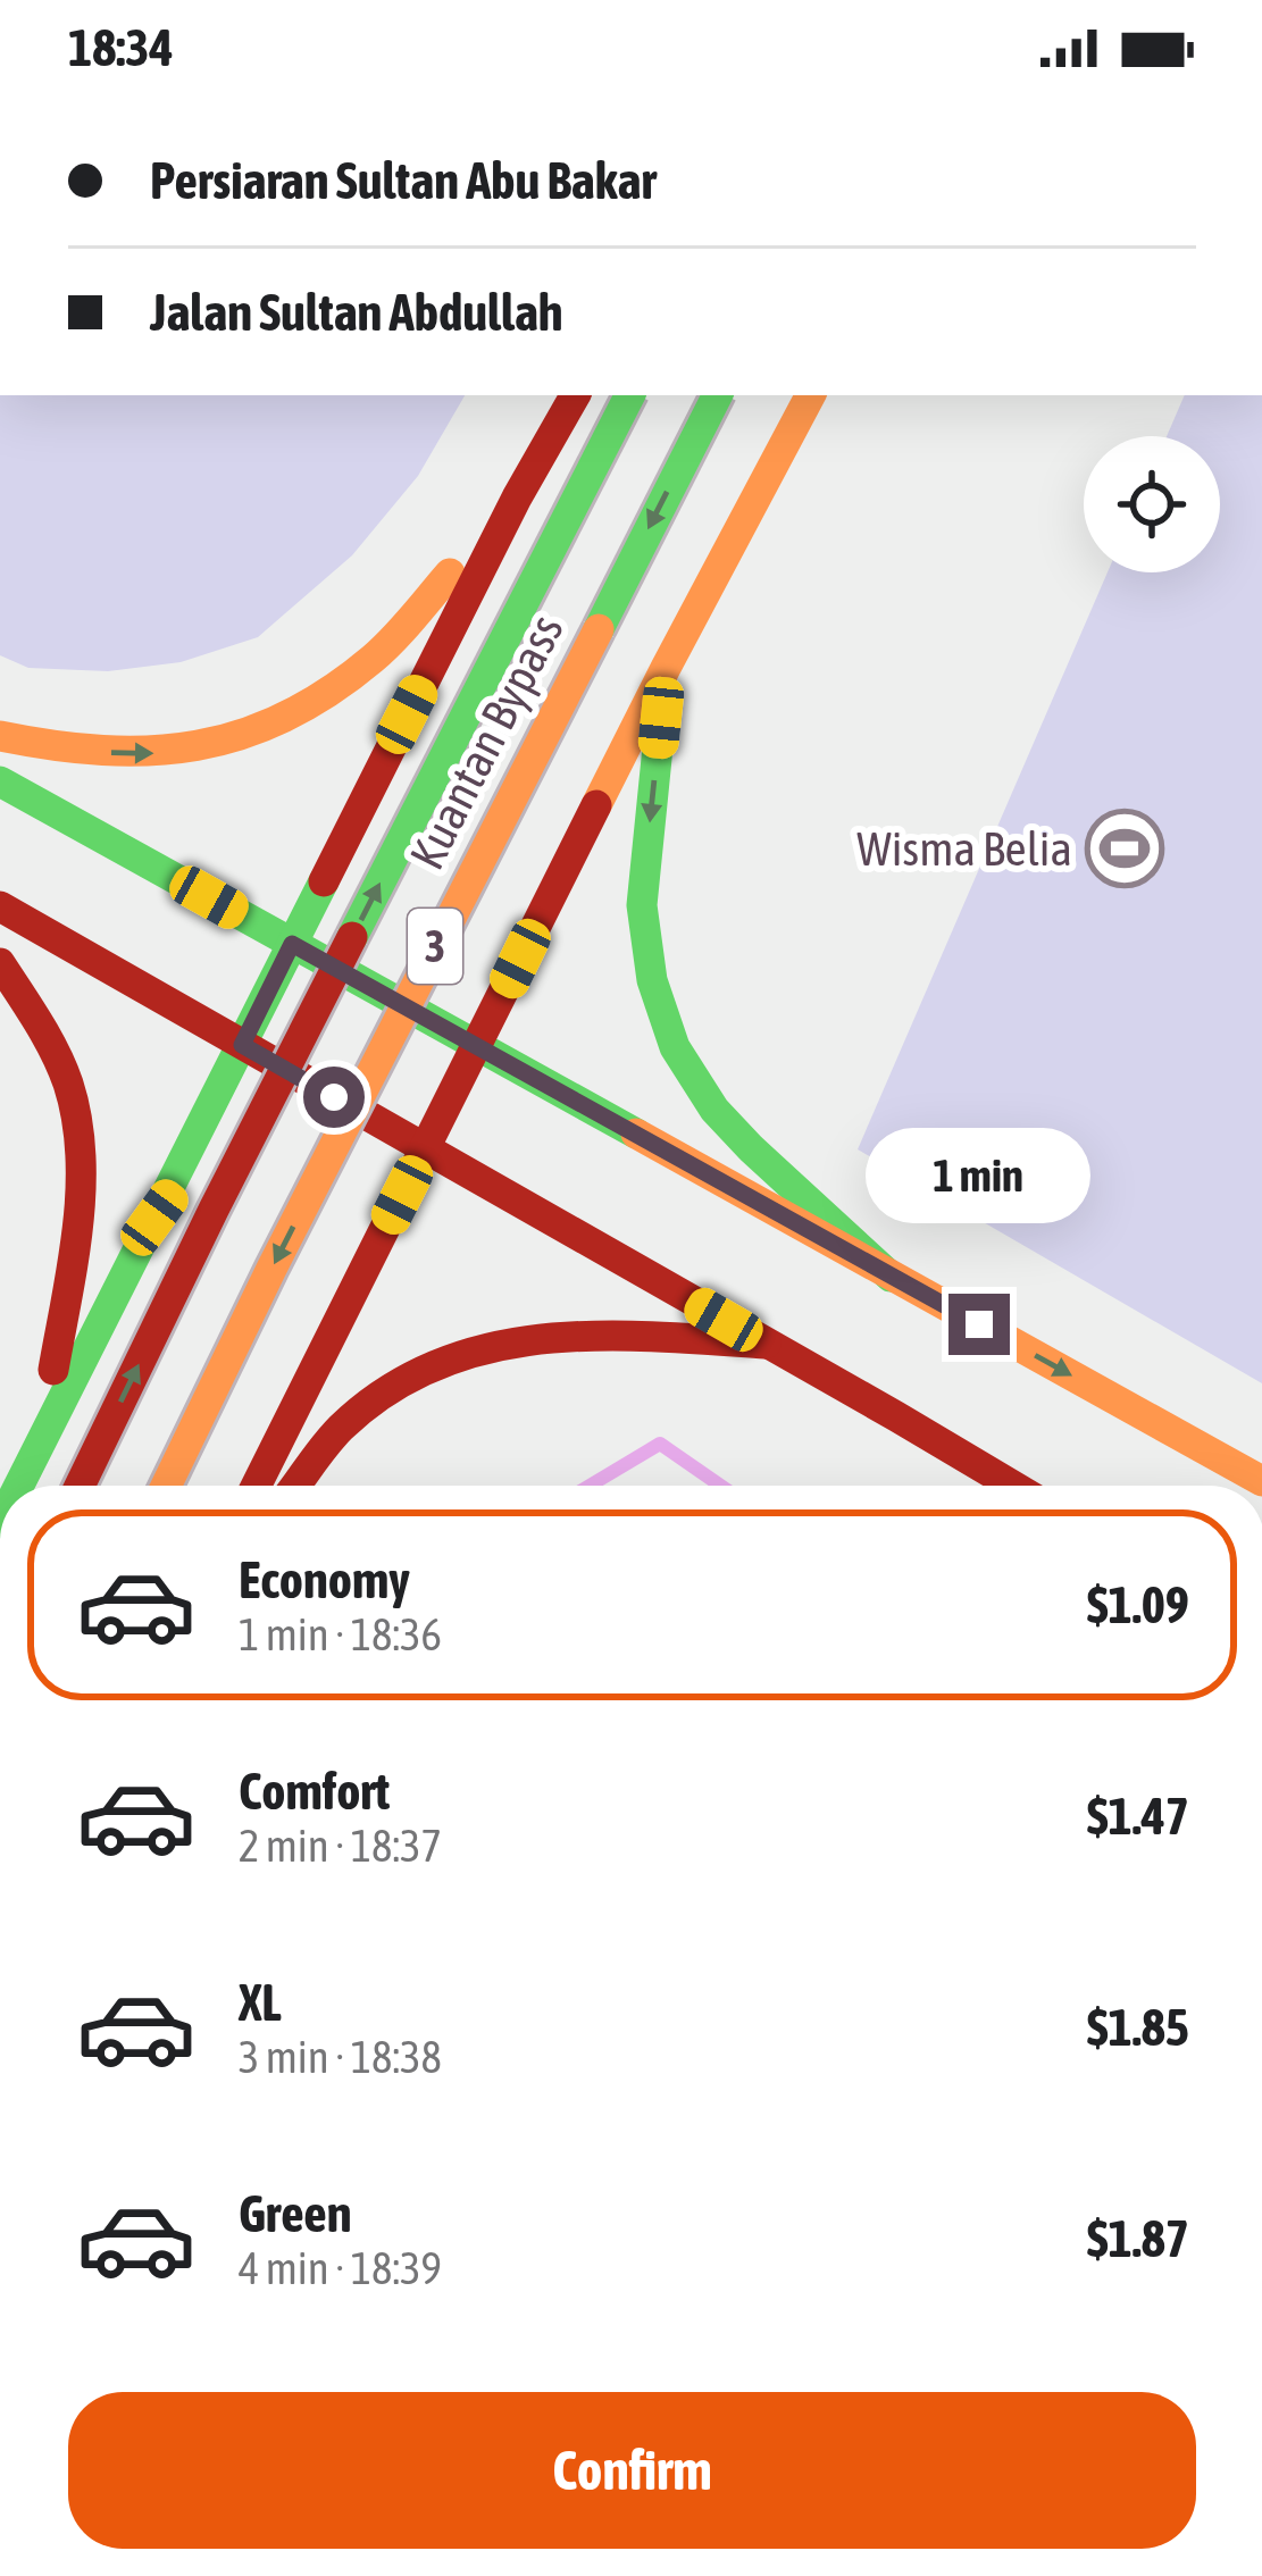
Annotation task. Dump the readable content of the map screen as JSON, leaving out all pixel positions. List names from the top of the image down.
{
  "streets": {
    "main road": ["Kuantan Bypass", "3"]
  },
  "places": {
    "sports": ["Wisma Belia"]
  },
  "page": {
    "status": "18:34",
    "banner": ["Persiaran Sultan Abu Bakar", "Jalan Sultan Abdullah"],
    "bubble": "1 min",
    "list": [
      {
        "name": "Economy",
        "note": "1 min · 18:36",
        "value": "$1.09"
      },
      {
        "name": "Comfort",
        "note": "2 min · 18:37",
        "value": "$1.47"
      },
      {
        "name": "XL",
        "note": "3 min · 18:38",
        "value": "$1.85"
      },
      {
        "name": "Green",
        "note": "4 min · 18:39",
        "value": "$1.87"
      }
    ],
    "buttons": "Confirm"
  }
}
